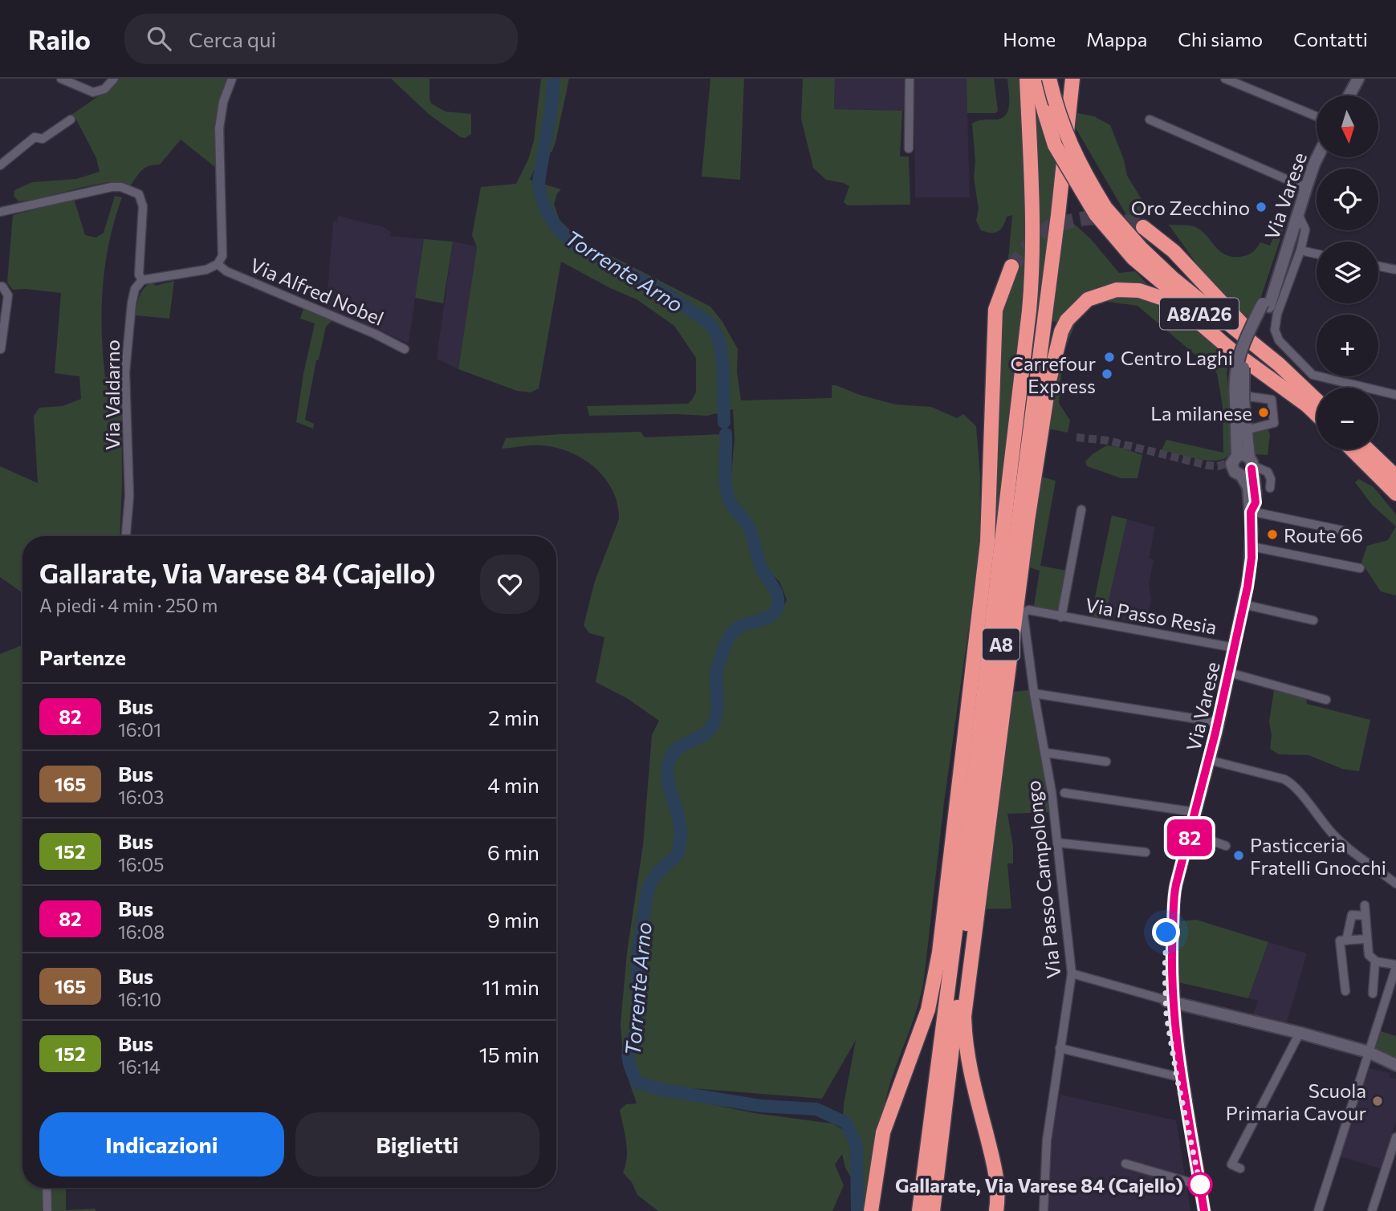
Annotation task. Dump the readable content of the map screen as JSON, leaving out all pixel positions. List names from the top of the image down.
{
  "streets": {
    "highway": ["A8/A26", "A8"],
    "main road": ["Via Varese"],
    "street": [
      "Via Alfred Nobel",
      "Via Valdarno",
      "Via Passo Resia",
      "Via Passo Campolongo"
    ]
  },
  "crossings": [
    ["Via Varese", "Via Passo Resia"],
    ["Via Passo Resia", "Via Passo Campolongo"]
  ],
  "water": ["Torrente Arno"],
  "places": [
    "Oro Zecchino",
    "Centro Laghi",
    "Carrefour Express",
    "La milanese",
    "Route 66",
    "Pasticceria Fratelli Gnocchi",
    "Scuola Primaria Cavour",
    "Gallarate, Via Varese 84 (Cajello)"
  ],
  "lines": ["bus line 82"],
  "north": "bottom",
  "page": {
    "header": "Railo",
    "search": "Cerca qui",
    "nav": [
      "Home",
      "Mappa",
      "Chi siamo",
      "Contatti"
    ],
    "on_map": "82",
    "map_buttons": ["+", "−"],
    "heading": [
      ["Gallarate, Via Varese 84 (Cajello)", "A piedi · 4 min · 250 m"],
      "Partenze"
    ],
    "list": [
      {
        "mark": "82",
        "name": "Bus",
        "note": "16:01",
        "value": "2 min"
      },
      {
        "mark": "165",
        "name": "Bus",
        "note": "16:03",
        "value": "4 min"
      },
      {
        "mark": "152",
        "name": "Bus",
        "note": "16:05",
        "value": "6 min"
      },
      {
        "mark": "82",
        "name": "Bus",
        "note": "16:08",
        "value": "9 min"
      },
      {
        "mark": "165",
        "name": "Bus",
        "note": "16:10",
        "value": "11 min"
      },
      {
        "mark": "152",
        "name": "Bus",
        "note": "16:14",
        "value": "15 min"
      }
    ],
    "buttons": ["Indicazioni", "Biglietti"]
  }
}
